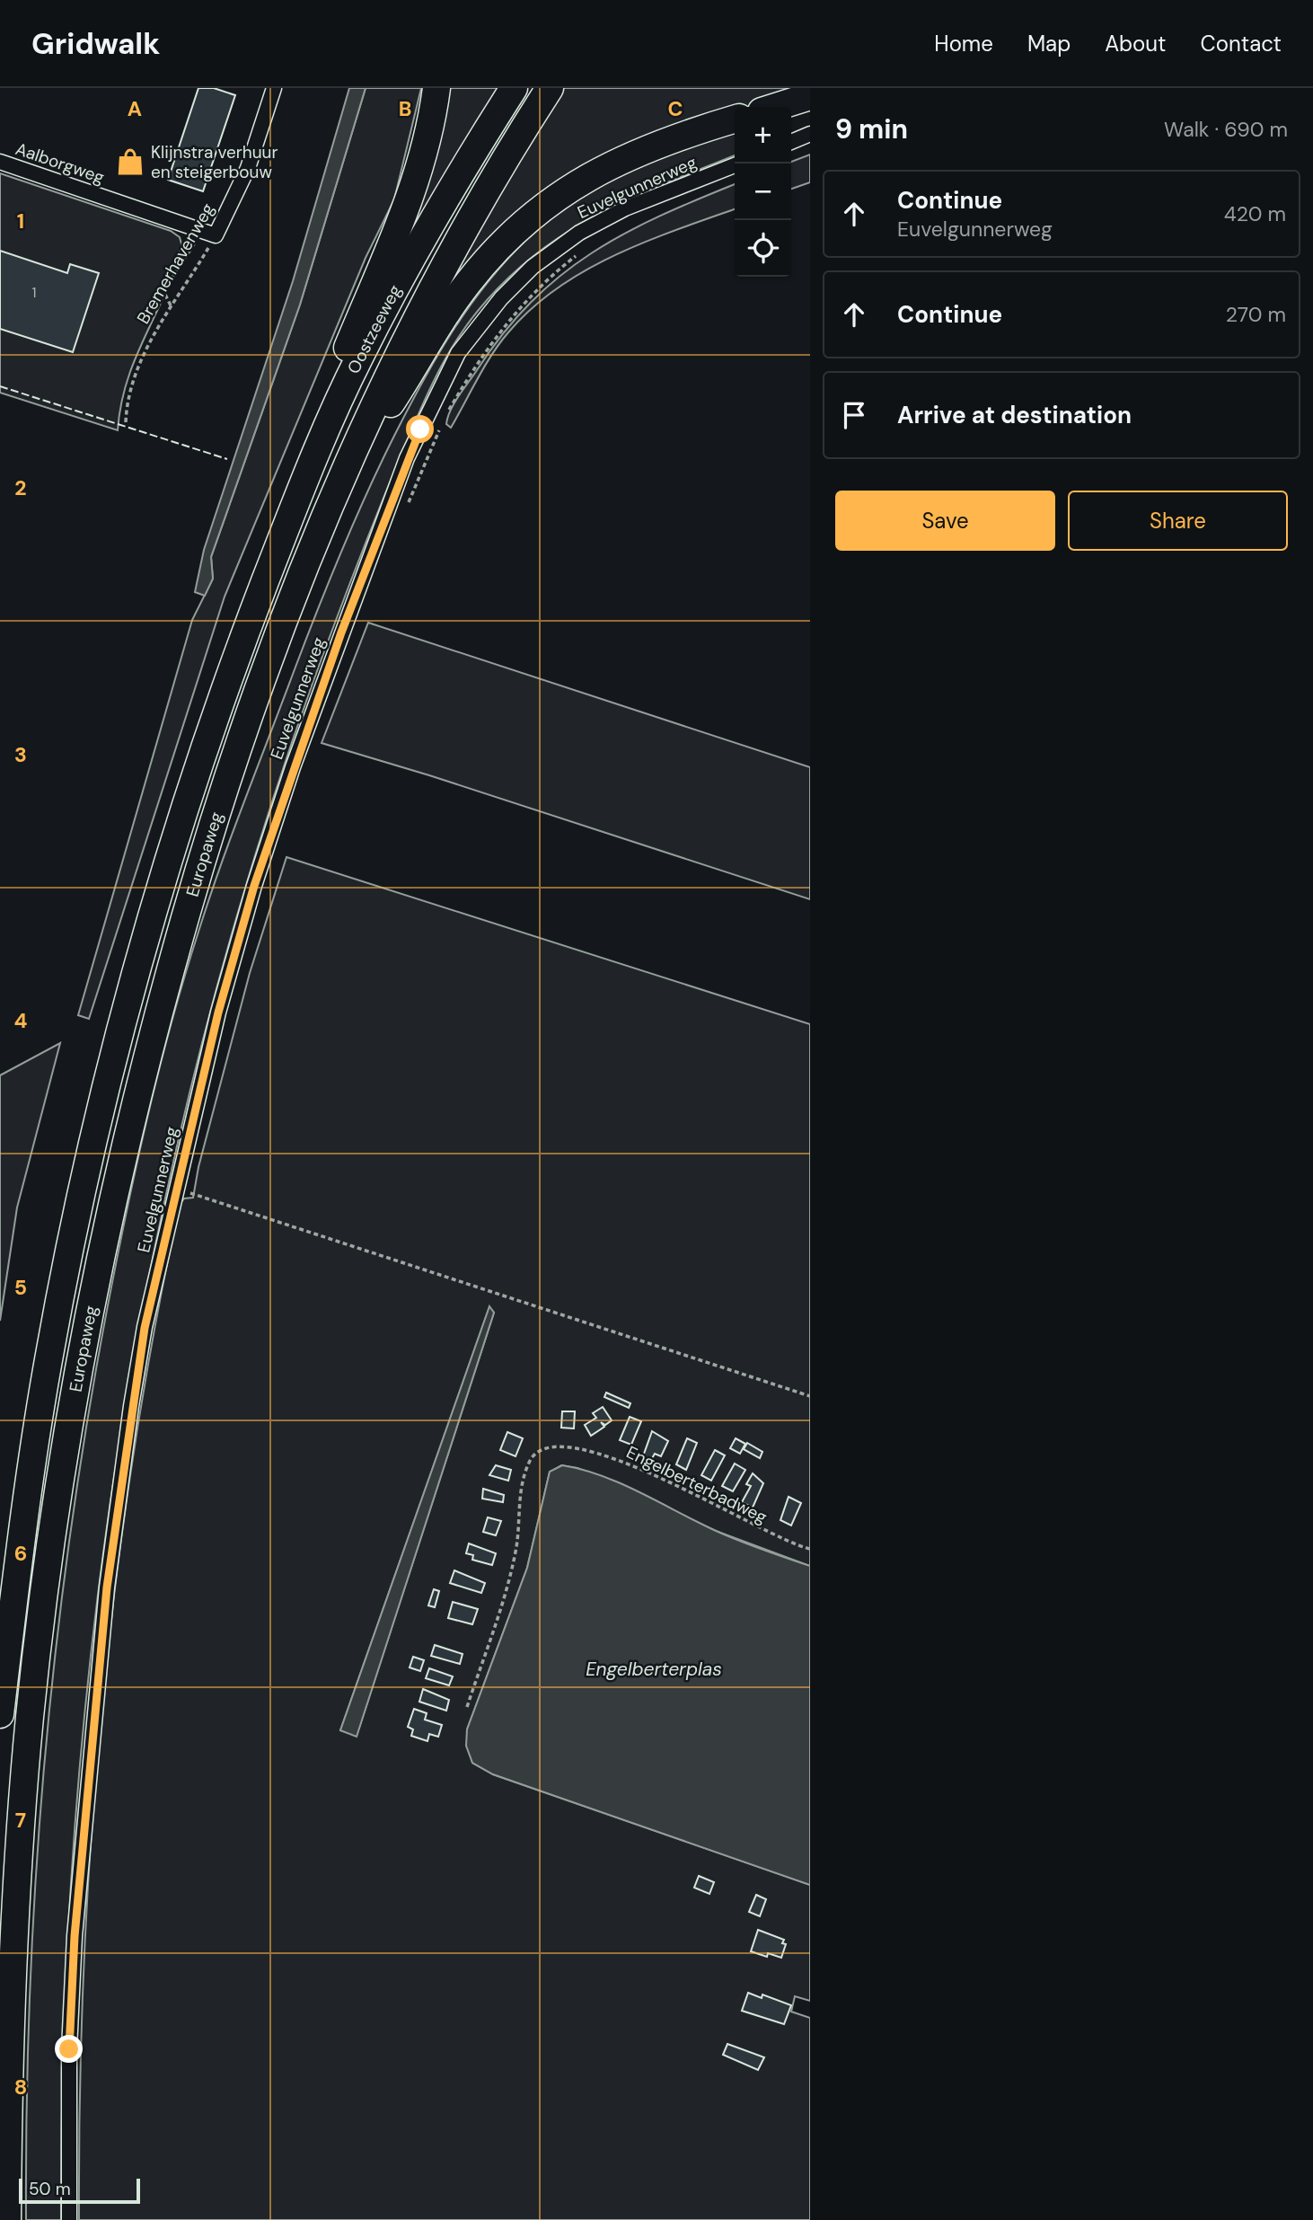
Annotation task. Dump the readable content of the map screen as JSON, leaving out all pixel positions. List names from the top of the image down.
{
  "streets": {
    "highway": ["Oostzeeweg", "Europaweg"],
    "street": ["Aalborgweg", "Euvelgunnerweg", "Bremerhavenweg"],
    "path": ["Engelberterbadweg"]
  },
  "crossings": [
    ["Aalborgweg", "Bremerhavenweg"],
    ["Oostzeeweg", "Europaweg"]
  ],
  "water": ["Engelberterplas"],
  "places": {
    "shop": ["Klijnstra verhuur en steigerbouw"]
  },
  "house_numbers": ["1"],
  "scale_bar": "50 m",
  "page": {
    "header": "Gridwalk",
    "nav": [
      "Home",
      "Map",
      "About",
      "Contact"
    ],
    "heading": ["9 min", "Walk · 690 m"],
    "map_buttons": ["+", "−"],
    "list": [
      ["Continue", "Euvelgunnerweg", "420 m"],
      ["Continue", "270 m"],
      "Arrive at destination"
    ],
    "buttons": ["Save", "Share"],
    "scale": "50 m"
  },
  "grid": {
    "columns": ["A", "B", "C"],
    "rows": [
      "1",
      "2",
      "3",
      "4",
      "5",
      "6",
      "7",
      "8"
    ]
  }
}
